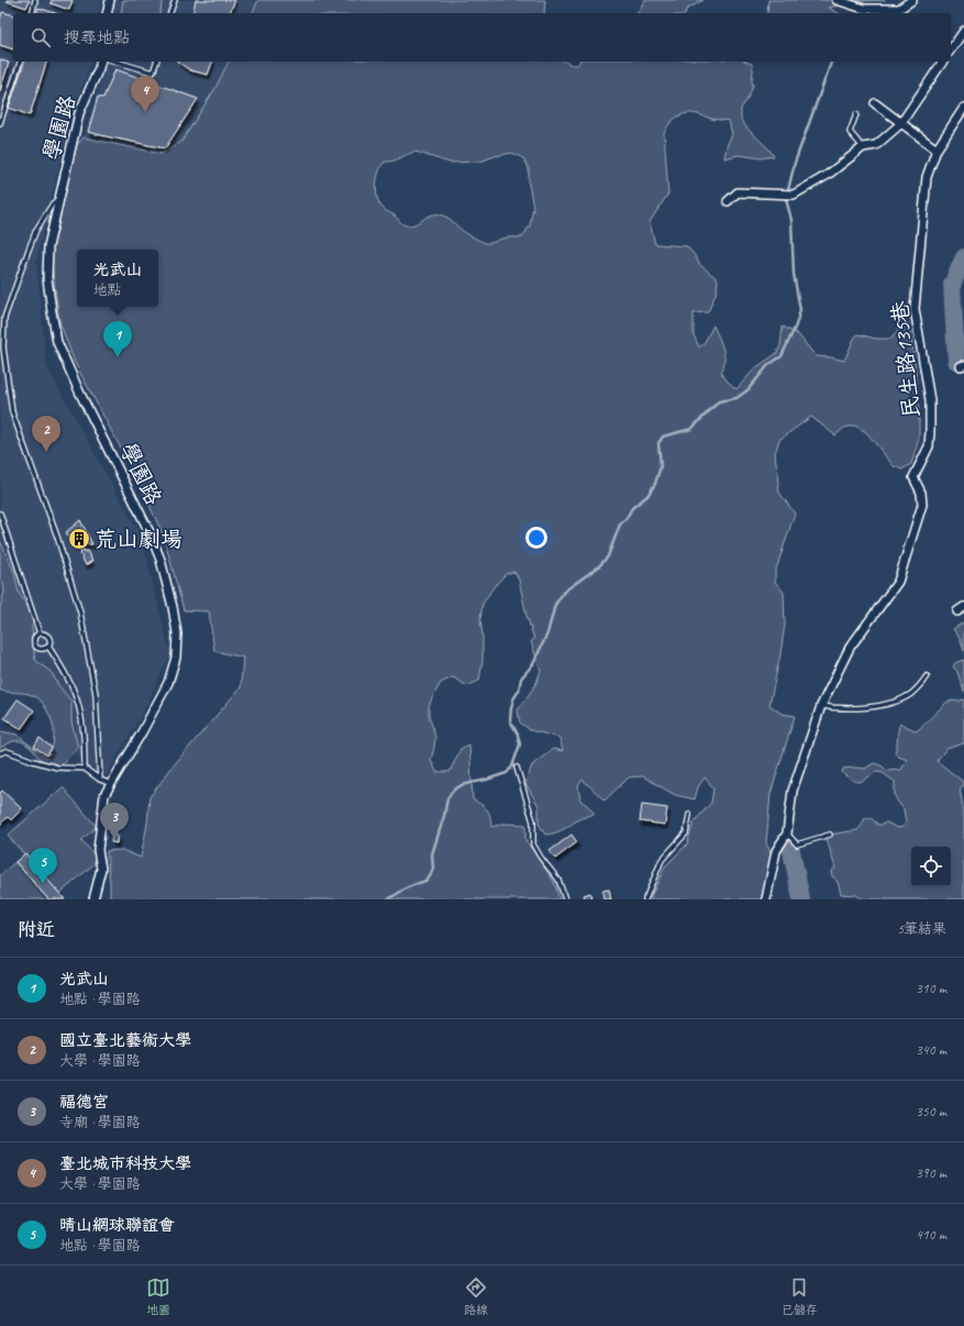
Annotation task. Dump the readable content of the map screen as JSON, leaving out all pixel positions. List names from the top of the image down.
{
  "streets": {
    "street": ["學園路", "民生路135巷"]
  },
  "places": {
    "building": ["荒山劇場"]
  },
  "page": {
    "search": "搜尋地點",
    "pins": [
      "4",
      "1",
      "2",
      "3",
      "5"
    ],
    "popup": ["光武山", "地點"],
    "heading": ["附近", "5筆結果"],
    "list": [
      {
        "mark": "1",
        "name": "光武山",
        "note": "地點 · 學園路",
        "value": "310 m"
      },
      {
        "mark": "2",
        "name": "國立臺北藝術大學",
        "note": "大學 · 學園路",
        "value": "340 m"
      },
      {
        "mark": "3",
        "name": "福德宮",
        "note": "寺廟 · 學園路",
        "value": "350 m"
      },
      {
        "mark": "4",
        "name": "臺北城市科技大學",
        "note": "大學 · 學園路",
        "value": "390 m"
      },
      {
        "mark": "5",
        "name": "晴山網球聯誼會",
        "note": "地點 · 學園路",
        "value": "410 m"
      }
    ],
    "nav": ["地圖", "路線", "已儲存"]
  }
}
